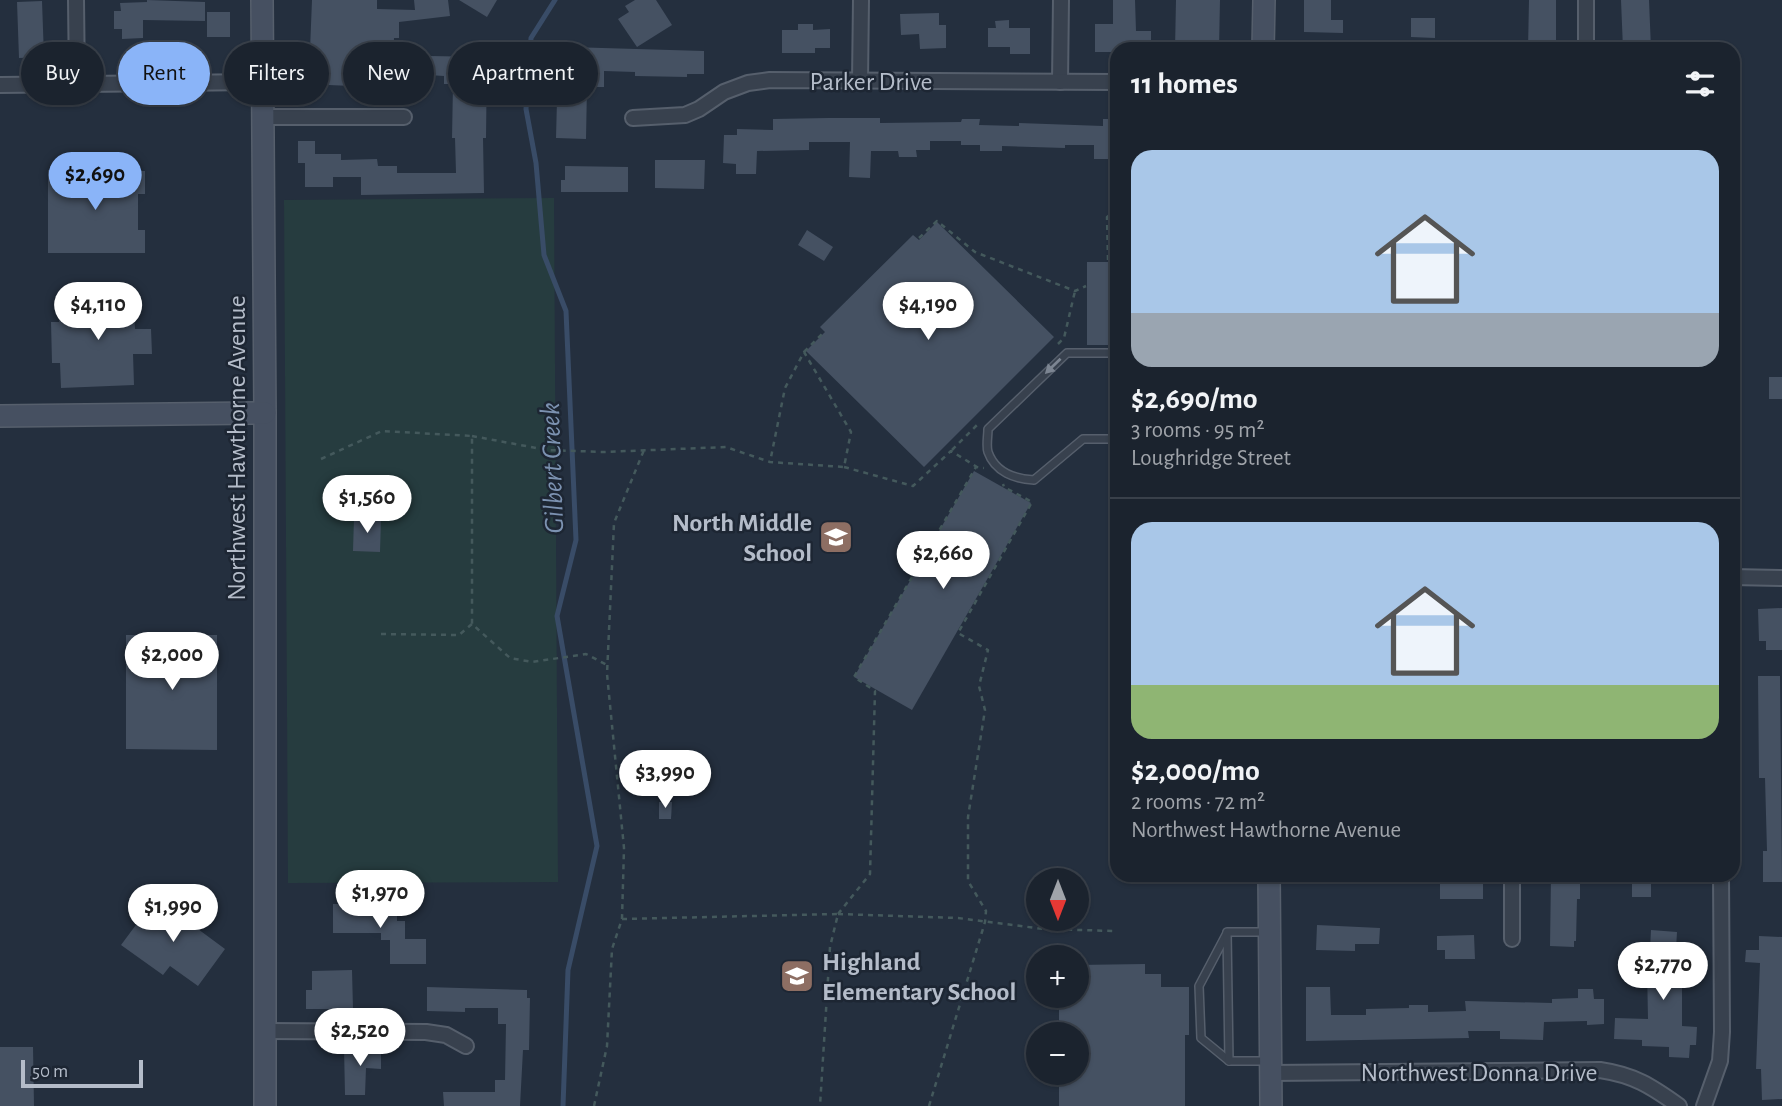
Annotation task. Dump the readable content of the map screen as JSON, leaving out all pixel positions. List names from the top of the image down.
{
  "streets": {
    "street": ["Parker Drive", "Northwest Hawthorne Avenue", "Northwest Donna Drive"]
  },
  "water": ["Gilbert Creek"],
  "places": {
    "school or university": ["North Middle School", "Highland Elementary School"]
  },
  "scale_bar": "50 m",
  "north": "bottom",
  "page": {
    "chip": [
      "Buy",
      "Rent",
      "Filters",
      "New",
      "Apartment"
    ],
    "heading": "11 homes",
    "list": [
      {
        "name": "$2,690/mo",
        "note": "3 rooms · 95 m² · Loughridge Street"
      },
      {
        "name": "$2,000/mo",
        "note": "2 rooms · 72 m² · Northwest Hawthorne Avenue"
      }
    ],
    "price": [
      "$2,690",
      "$4,110",
      "$4,190",
      "$1,560",
      "$2,660",
      "$2,000",
      "$3,990",
      "$1,970",
      "$1,990",
      "$2,770",
      "$2,520"
    ],
    "map_buttons": ["+", "−"],
    "scale": "50 m"
  }
}
